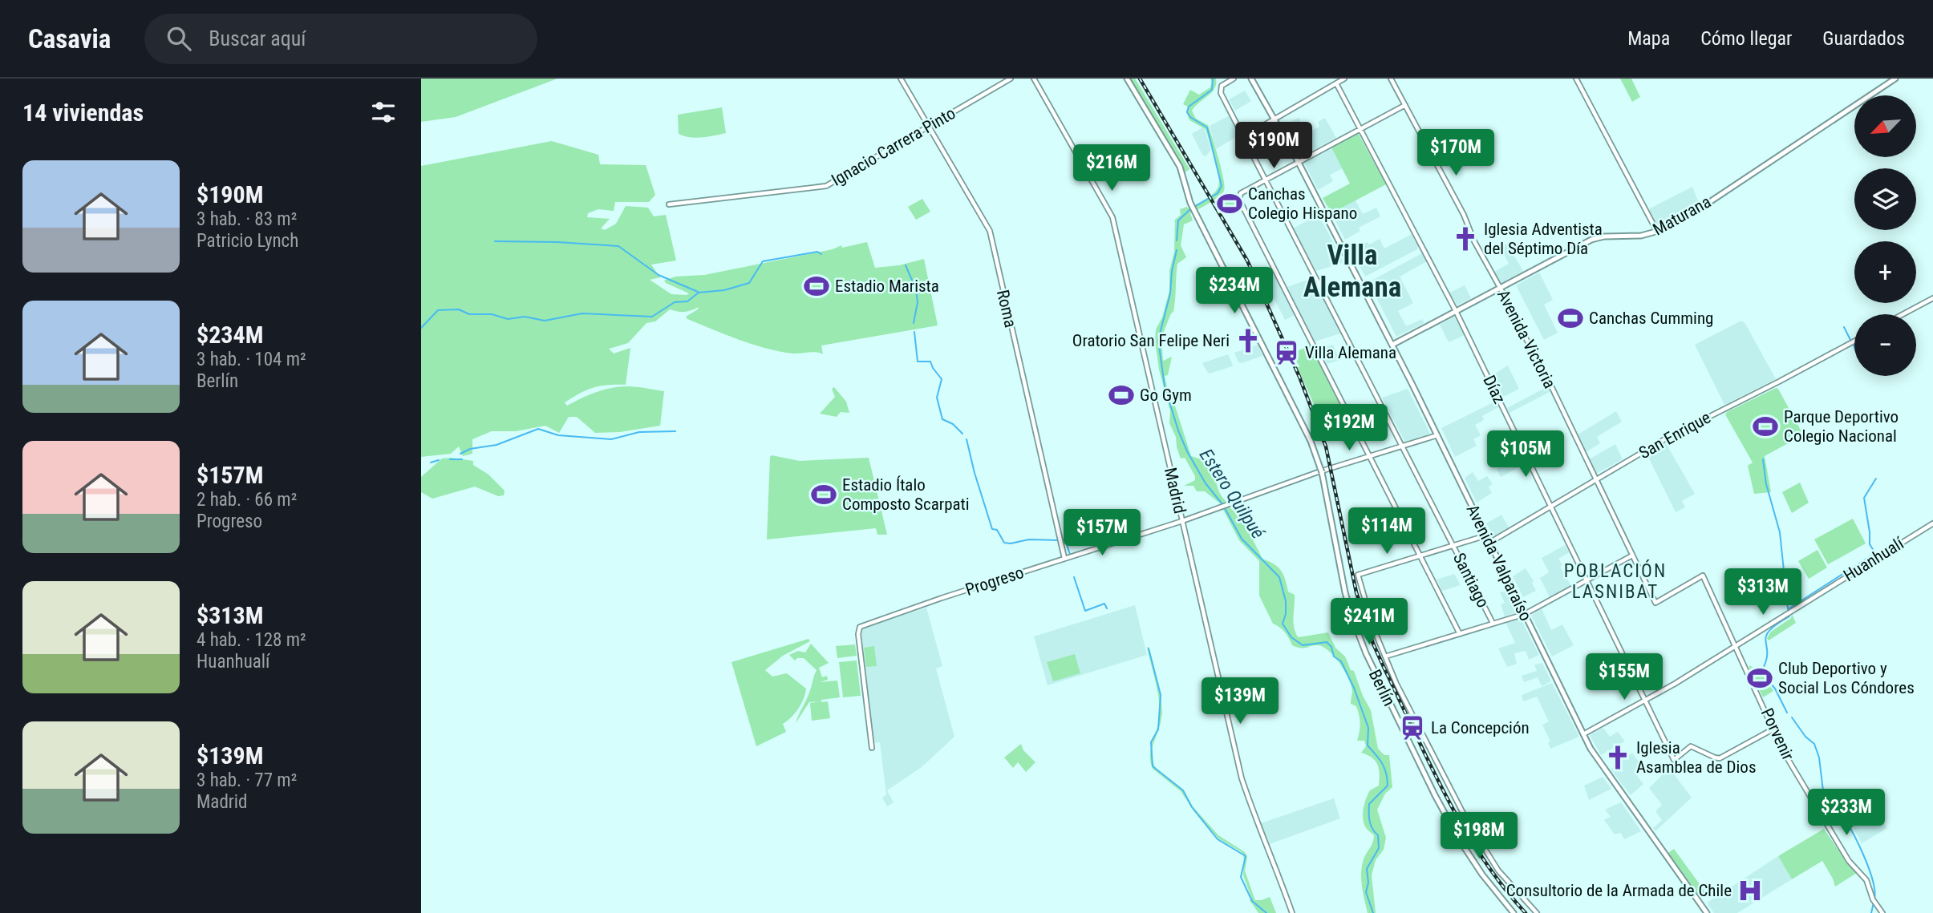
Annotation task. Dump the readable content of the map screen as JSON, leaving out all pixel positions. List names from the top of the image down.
{
  "streets": {
    "main road": ["Maturana", "Avenida Valparaíso", "Berlín"],
    "street": [
      "Ignacio Carrera Pinto",
      "Roma",
      "Avenida Victoria",
      "Díaz",
      "San Enrique",
      "Madrid",
      "Huanhualí",
      "Santiago",
      "Progreso",
      "Porvenir"
    ]
  },
  "crossings": [
    ["Ignacio Carrera Pinto", "Roma"],
    ["Maturana", "Avenida Victoria"],
    ["Maturana", "Díaz"],
    ["Maturana", "Avenida Valparaíso"],
    ["Roma", "Progreso"],
    ["Avenida Victoria", "San Enrique"],
    ["Avenida Victoria", "Porvenir"],
    ["Díaz", "San Enrique"],
    ["Díaz", "Huanhualí"],
    ["Díaz", "Porvenir"],
    ["San Enrique", "Avenida Valparaíso"],
    ["Madrid", "Progreso"],
    ["Huanhualí", "Avenida Valparaíso"],
    ["Huanhualí", "Porvenir"],
    ["Avenida Valparaíso", "Progreso"],
    ["Santiago", "Progreso"]
  ],
  "districts": ["Villa Alemana", "POBLACIÓN LASNIBAT"],
  "water": ["Estero Quilpué"],
  "places": {
    "sports": [
      "Canchas Colegio Hispano",
      "Estadio Marista",
      "Canchas Cumming",
      "Go Gym",
      "Parque Deportivo Colegio Nacional",
      "Estadio Ítalo Composto Scarpati",
      "Club Deportivo y Social Los Cóndores"
    ],
    "church": ["Iglesia Adventista del Séptimo Día", "Oratorio San Felipe Neri", "Iglesia Asamblea de Dios"],
    "station": ["Villa Alemana", "La Concepción"],
    "hospital": ["Consultorio de la Armada de Chile"]
  },
  "north": "bottom left",
  "page": {
    "header": "Casavia",
    "search": "Buscar aquí",
    "nav": ["Mapa", "Cómo llegar", "Guardados"],
    "heading": "14 viviendas",
    "map_buttons": ["+", "−"],
    "price": [
      "$190M",
      "$170M",
      "$216M",
      "$234M",
      "$192M",
      "$105M",
      "$114M",
      "$157M",
      "$313M",
      "$241M",
      "$155M",
      "$139M",
      "$233M",
      "$198M"
    ],
    "list": [
      {
        "name": "$190M",
        "note": "3 hab. · 83 m² · Patricio Lynch"
      },
      {
        "name": "$234M",
        "note": "3 hab. · 104 m² · Berlín"
      },
      {
        "name": "$157M",
        "note": "2 hab. · 66 m² · Progreso"
      },
      {
        "name": "$313M",
        "note": "4 hab. · 128 m² · Huanhualí"
      },
      {
        "name": "$139M",
        "note": "3 hab. · 77 m² · Madrid"
      }
    ]
  }
}
